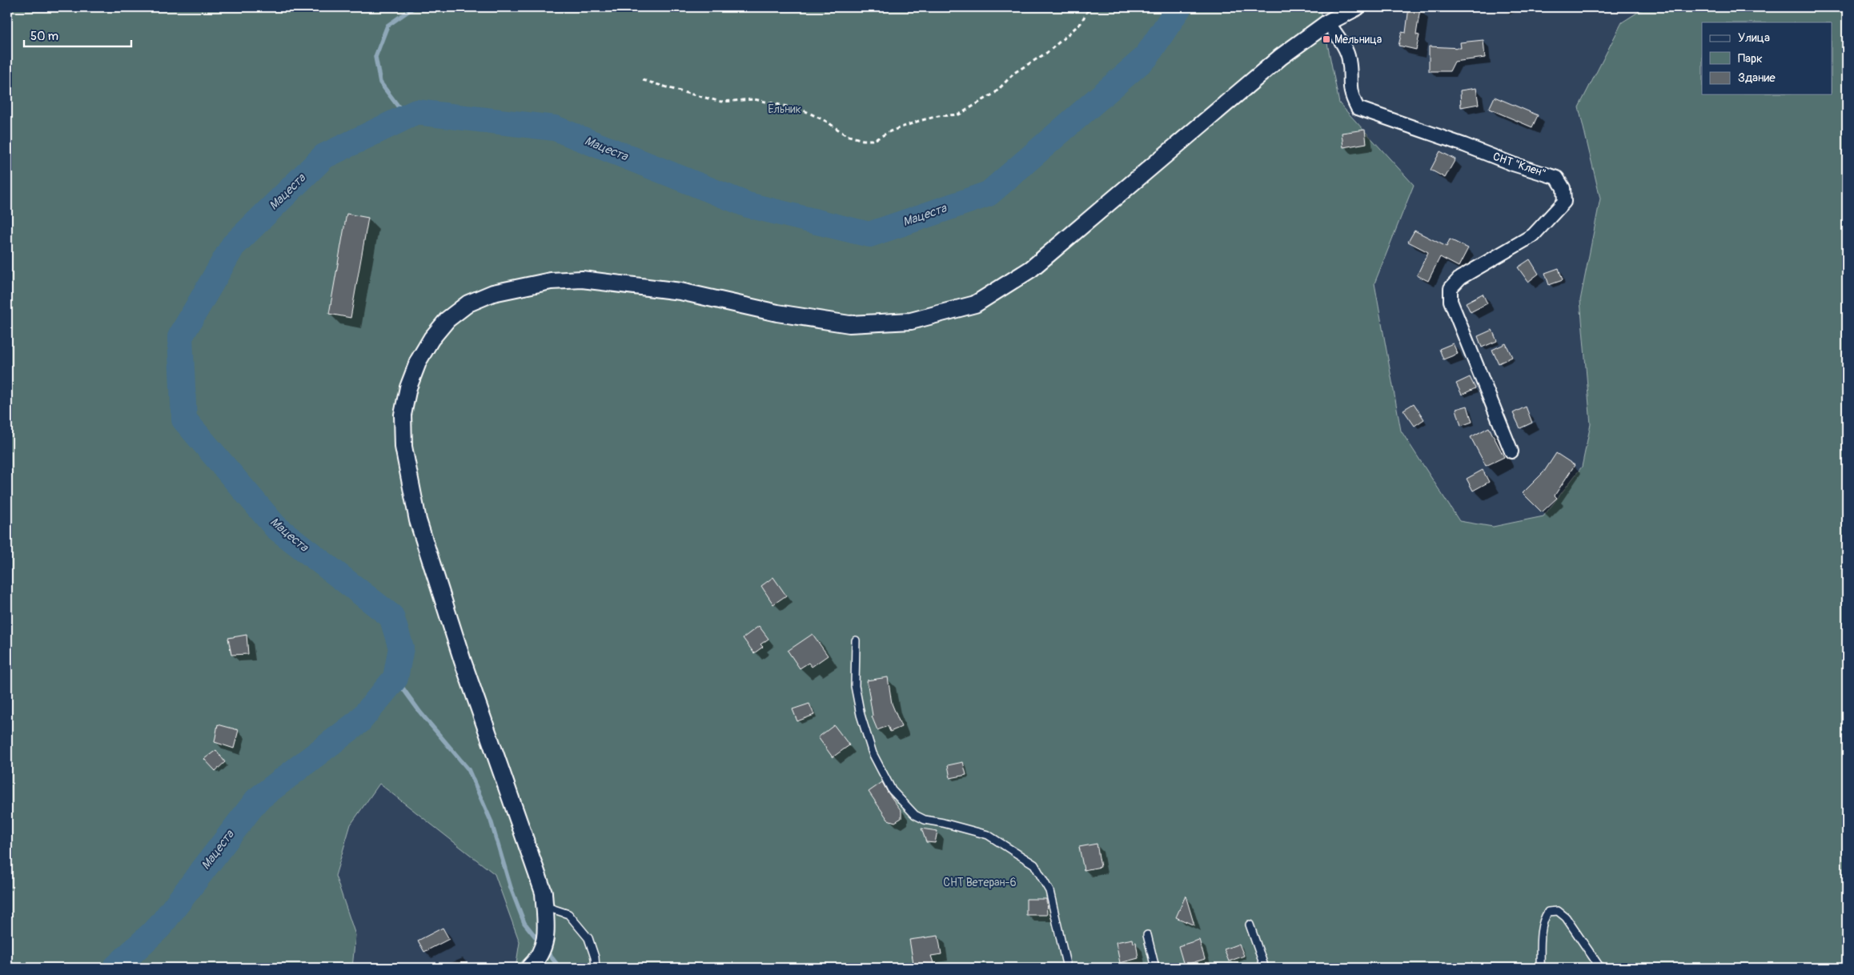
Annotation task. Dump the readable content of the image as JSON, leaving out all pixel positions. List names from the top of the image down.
{
  "streets": {
    "street": ["СНТ \"Клен\""]
  },
  "water": ["Мацеста"],
  "parks": ["Ельник", "СНТ Ветеран-6"],
  "places": {
    "transit": ["Мельница"]
  },
  "legend": ["Улица", "Парк", "Здание"],
  "scale_bar": "50 m"
}
